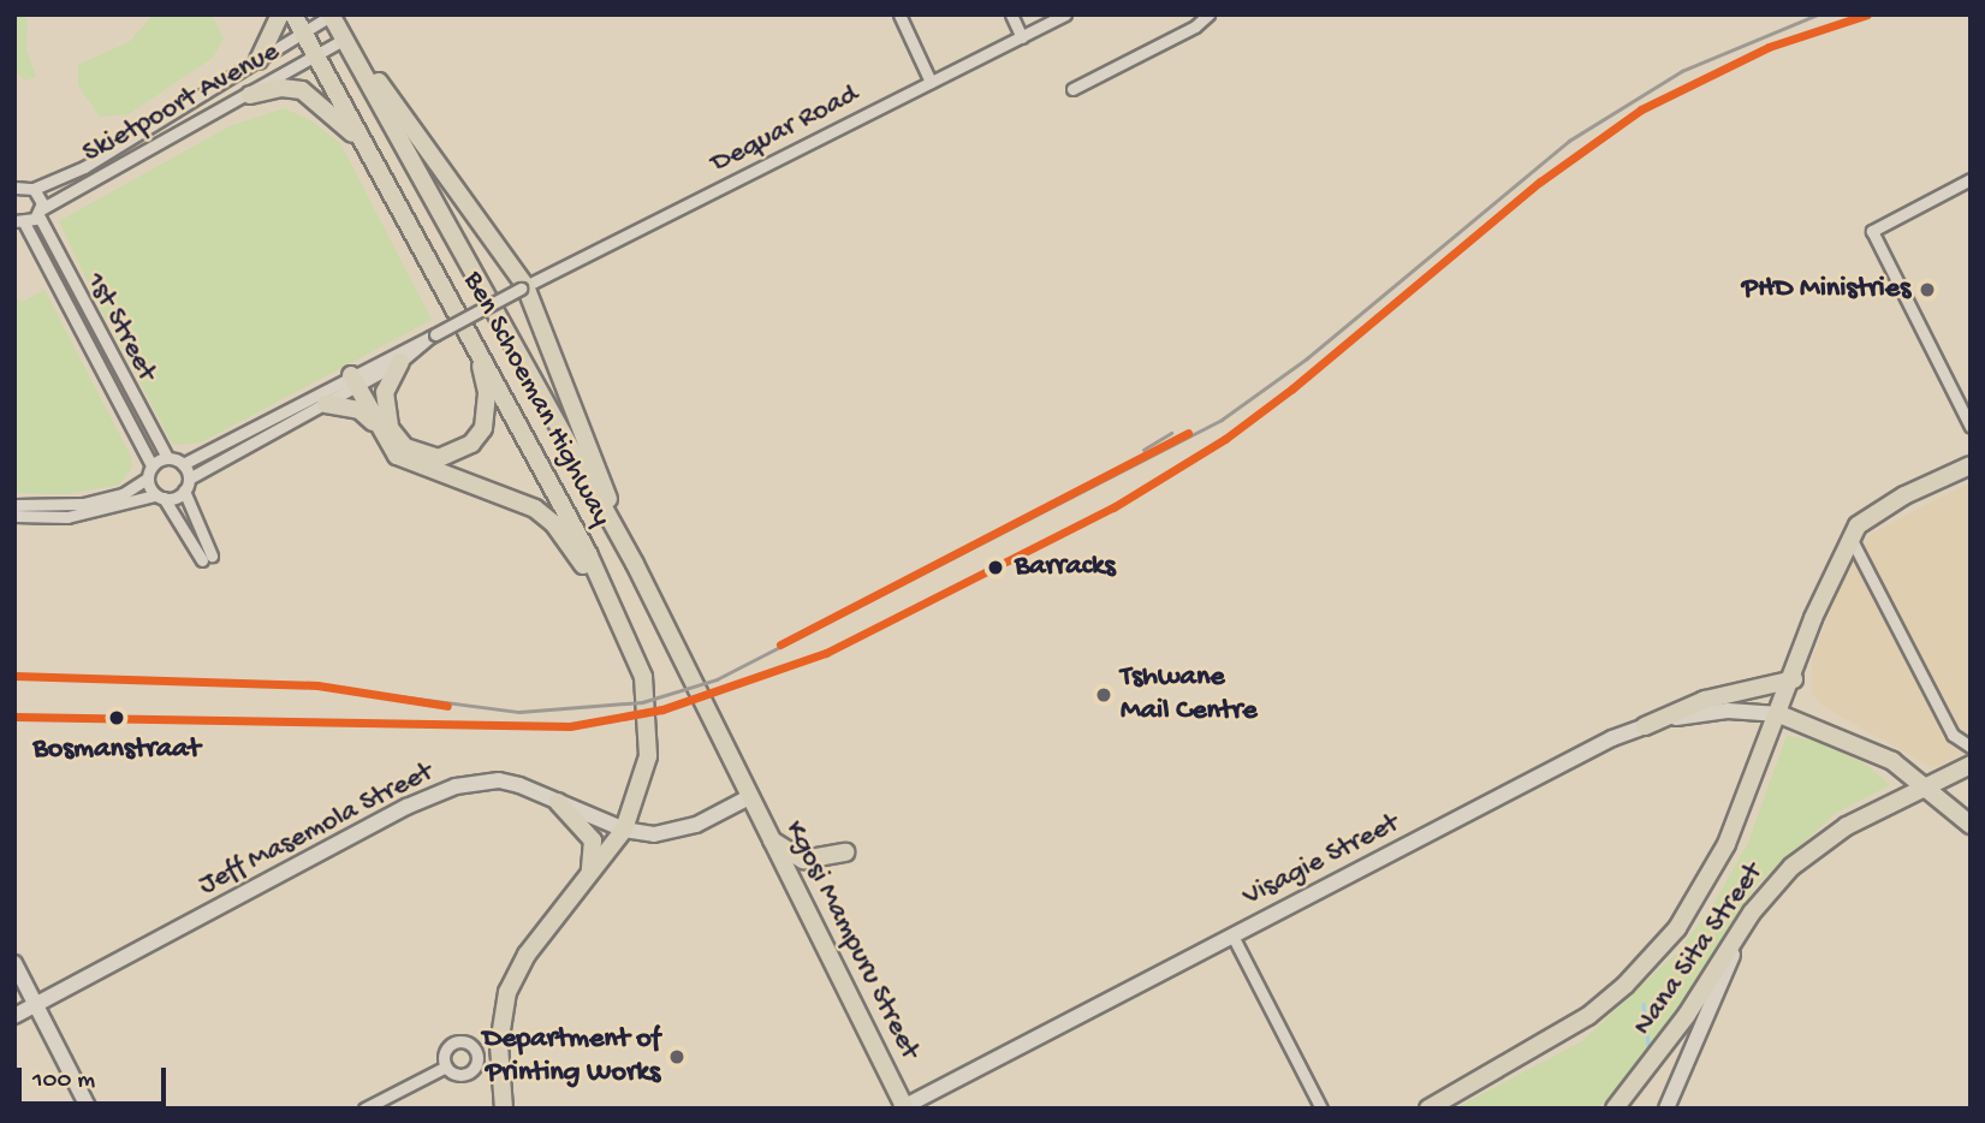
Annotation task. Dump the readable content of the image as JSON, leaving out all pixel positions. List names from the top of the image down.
{
  "streets": {
    "main road": ["Ben Schoeman Highway", "Kgosi Mampuru Street", "Nana Sita Street"],
    "street": [
      "Skietpoort Avenue",
      "Dequar Road",
      "1st Street",
      "Jeff Masemola Street",
      "Visagie Street"
    ]
  },
  "crossings": [
    ["Skietpoort Avenue", "1st Street"],
    ["Skietpoort Avenue", "Ben Schoeman Highway"],
    ["Ben Schoeman Highway", "Jeff Masemola Street"],
    ["Ben Schoeman Highway", "Kgosi Mampuru Street"],
    ["Jeff Masemola Street", "Kgosi Mampuru Street"],
    ["Visagie Street", "Kgosi Mampuru Street"],
    ["Visagie Street", "Nana Sita Street"]
  ],
  "places": [
    "PHD Ministries",
    "Barracks",
    "Tshwane Mail Centre",
    "Bosmanstraat",
    "Department of Printing Works"
  ],
  "scale_bar": "100 m"
}
